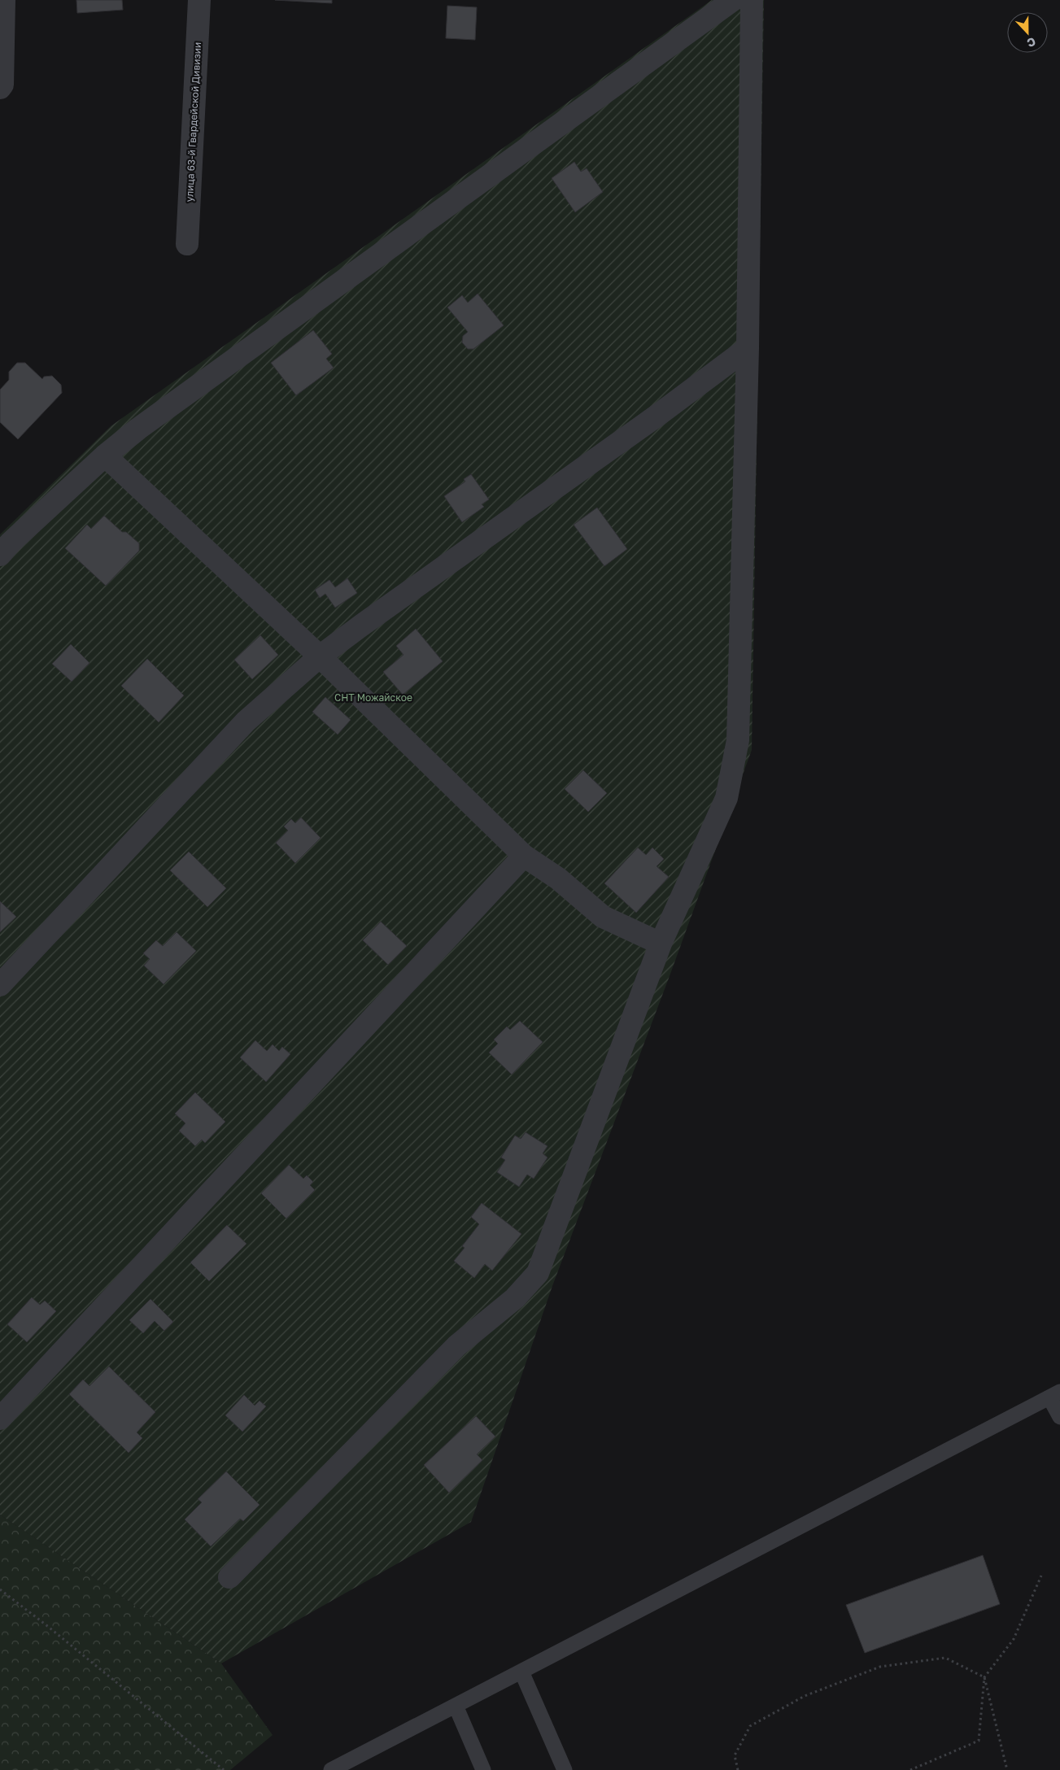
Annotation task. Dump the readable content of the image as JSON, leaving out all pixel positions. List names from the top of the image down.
{
  "streets": {
    "street": ["улица 63-й Гвардейской Дивизии"]
  },
  "parks": ["СНТ Можайское"],
  "north": "bottom"
}
